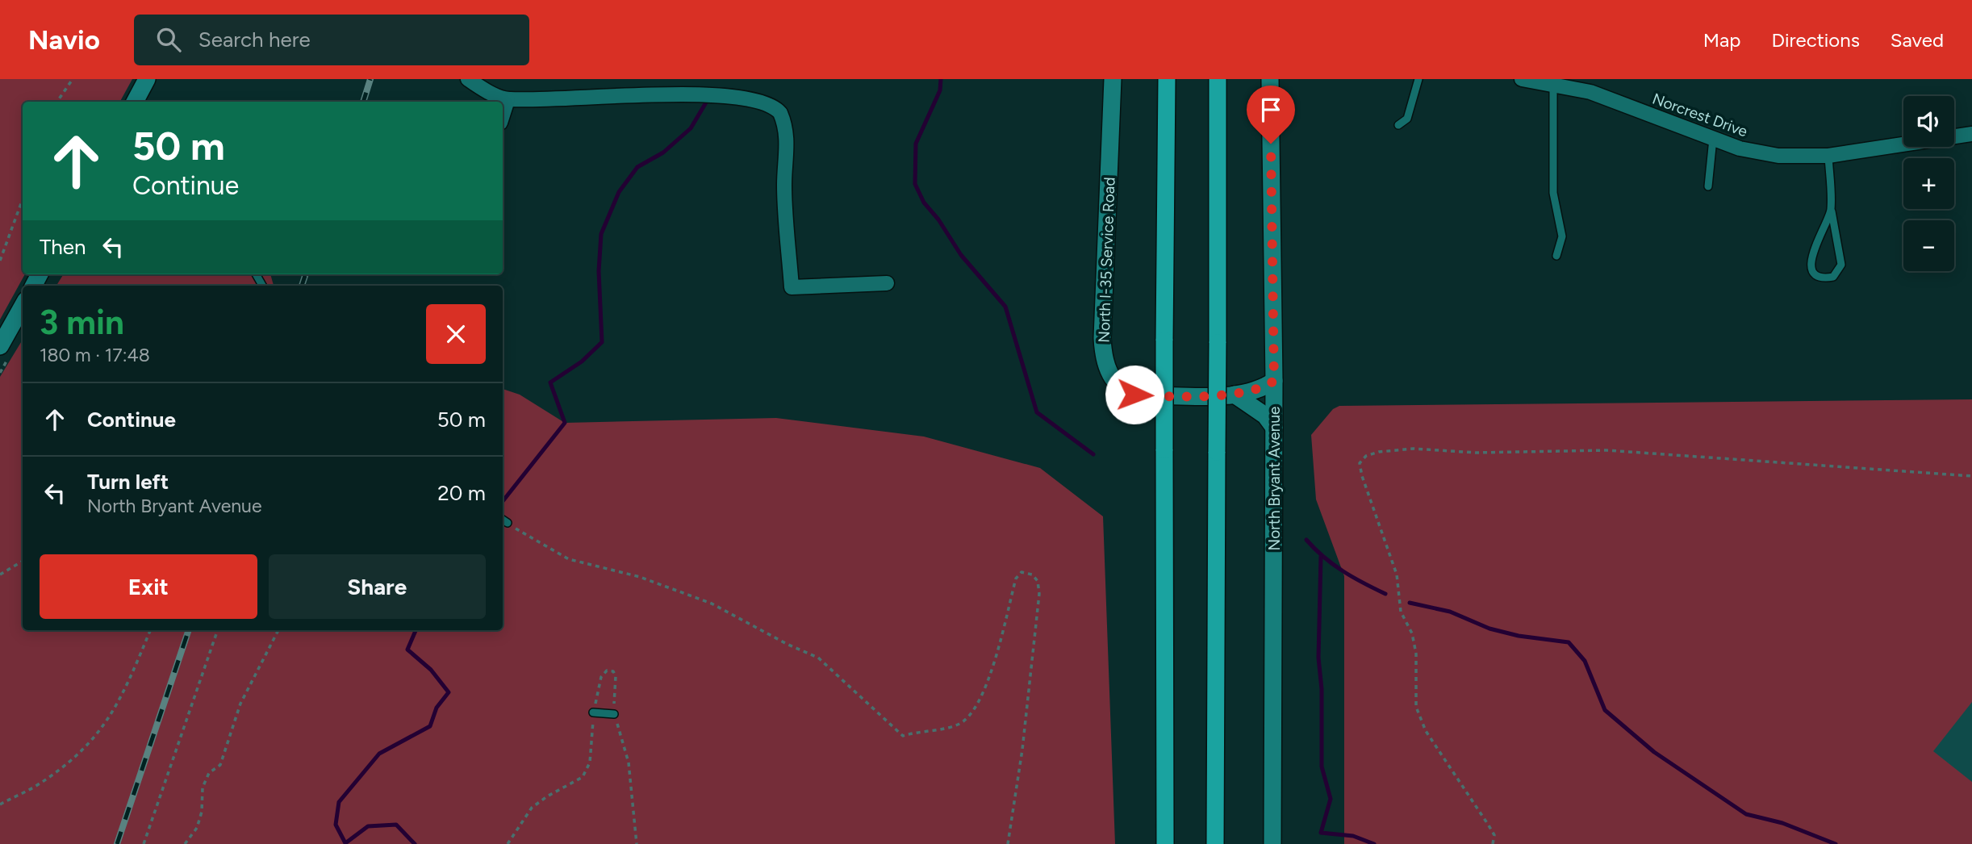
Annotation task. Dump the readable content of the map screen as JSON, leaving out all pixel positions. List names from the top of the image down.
{
  "streets": {
    "main road": ["North I-35 Service Road", "North Bryant Avenue"],
    "street": ["Norcrest Drive"]
  },
  "crossings": [
    ["North I-35 Service Road", "North Bryant Avenue"]
  ],
  "page": {
    "header": "Navio",
    "search": "Search here",
    "nav": ["Map", "Directions", "Saved"],
    "map_buttons": ["+", "−"],
    "turn": ["50 m", "Continue"],
    "then": "Then",
    "heading": ["3 min", "180 m · 17:48"],
    "list": [
      {
        "name": "Continue",
        "value": "50 m"
      },
      {
        "name": "Turn left",
        "note": "North Bryant Avenue",
        "value": "20 m"
      }
    ],
    "buttons": ["Exit", "Share"]
  }
}
